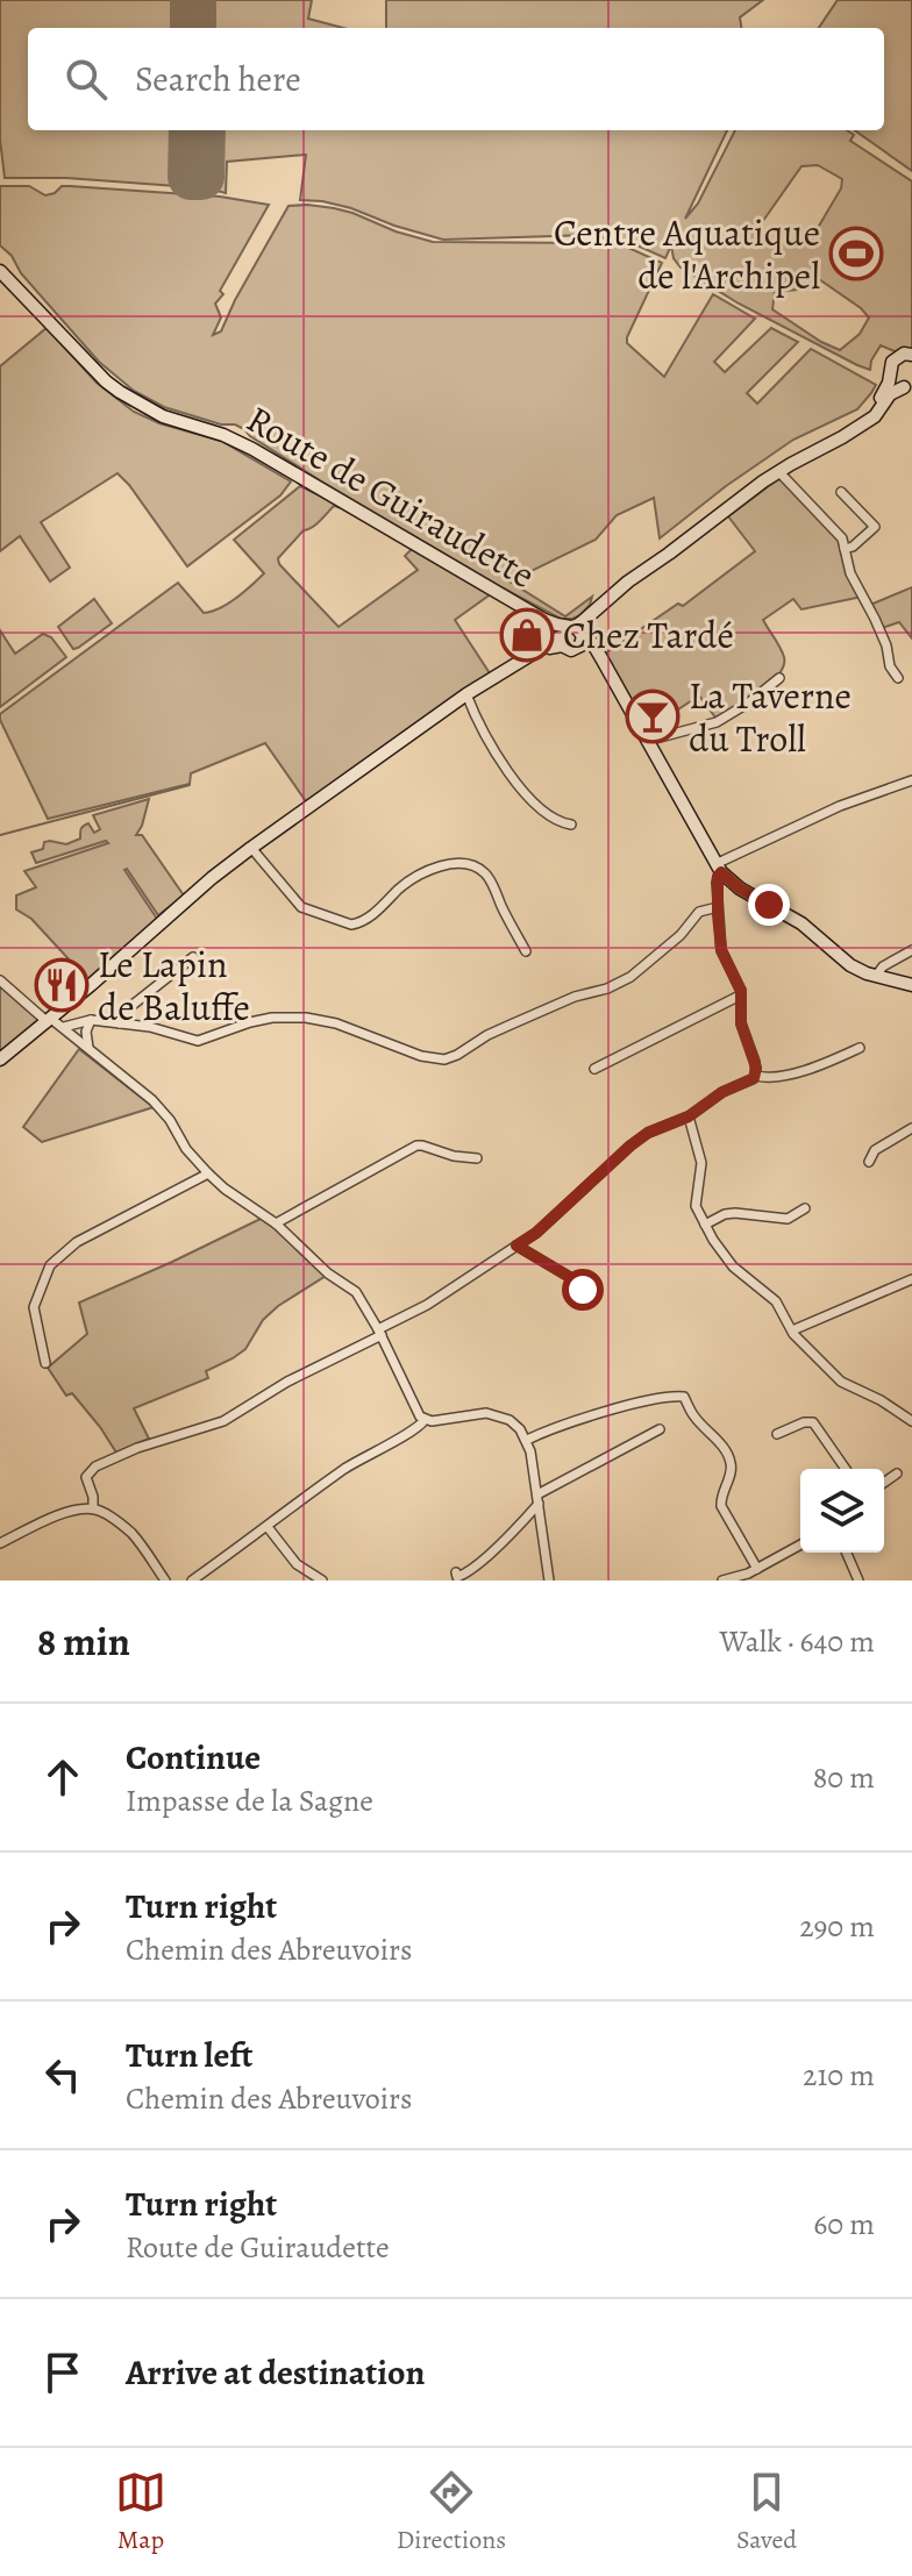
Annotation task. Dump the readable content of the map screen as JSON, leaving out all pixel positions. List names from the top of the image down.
{
  "streets": {
    "street": ["Route de Guiraudette"]
  },
  "places": {
    "sports": ["Centre Aquatique de l'Archipel"],
    "shop": ["Chez Tardé"],
    "bar": ["La Taverne du Troll"],
    "restaurant": ["Le Lapin de Baluffe"]
  },
  "page": {
    "search": "Search here",
    "heading": ["8 min", "Walk · 640 m"],
    "list": [
      ["Continue", "Impasse de la Sagne", "80 m"],
      ["Turn right", "Chemin des Abreuvoirs", "290 m"],
      ["Turn left", "Chemin des Abreuvoirs", "210 m"],
      ["Turn right", "Route de Guiraudette", "60 m"],
      "Arrive at destination"
    ],
    "nav": ["Map", "Directions", "Saved"]
  }
}
